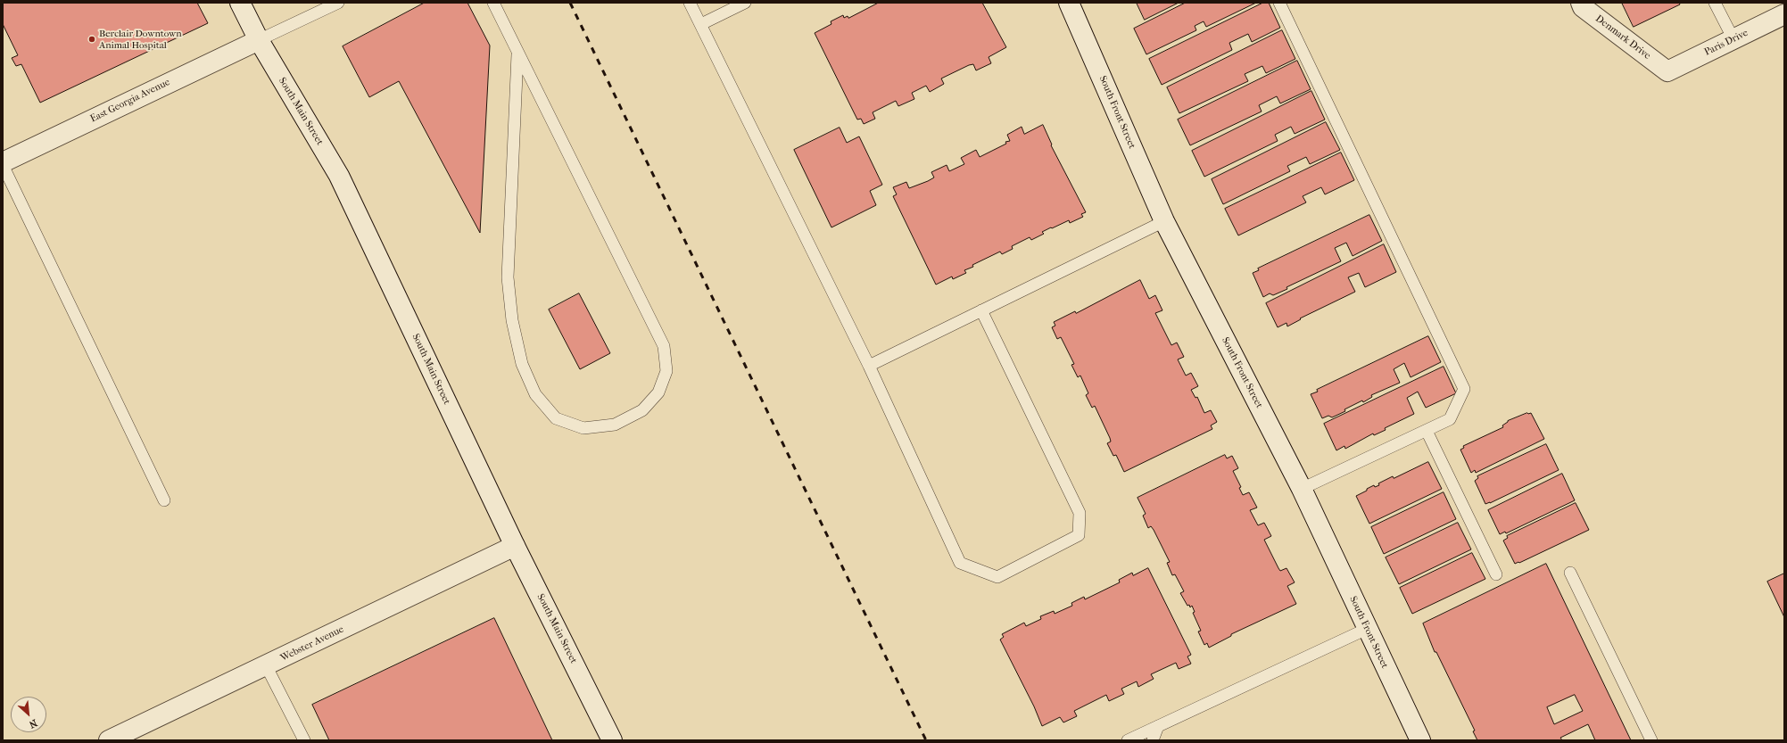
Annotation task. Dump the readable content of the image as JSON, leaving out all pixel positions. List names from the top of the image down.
{
  "streets": {
    "main road": [
      "Denmark Drive",
      "Paris Drive",
      "East Georgia Avenue",
      "South Main Street",
      "South Front Street",
      "Webster Avenue"
    ]
  },
  "crossings": [
    ["Denmark Drive", "Paris Drive"],
    ["East Georgia Avenue", "South Main Street"],
    ["South Main Street", "Webster Avenue"]
  ],
  "places": ["Berclair Downtown Animal Hospital"],
  "north": "bottom right"
}
